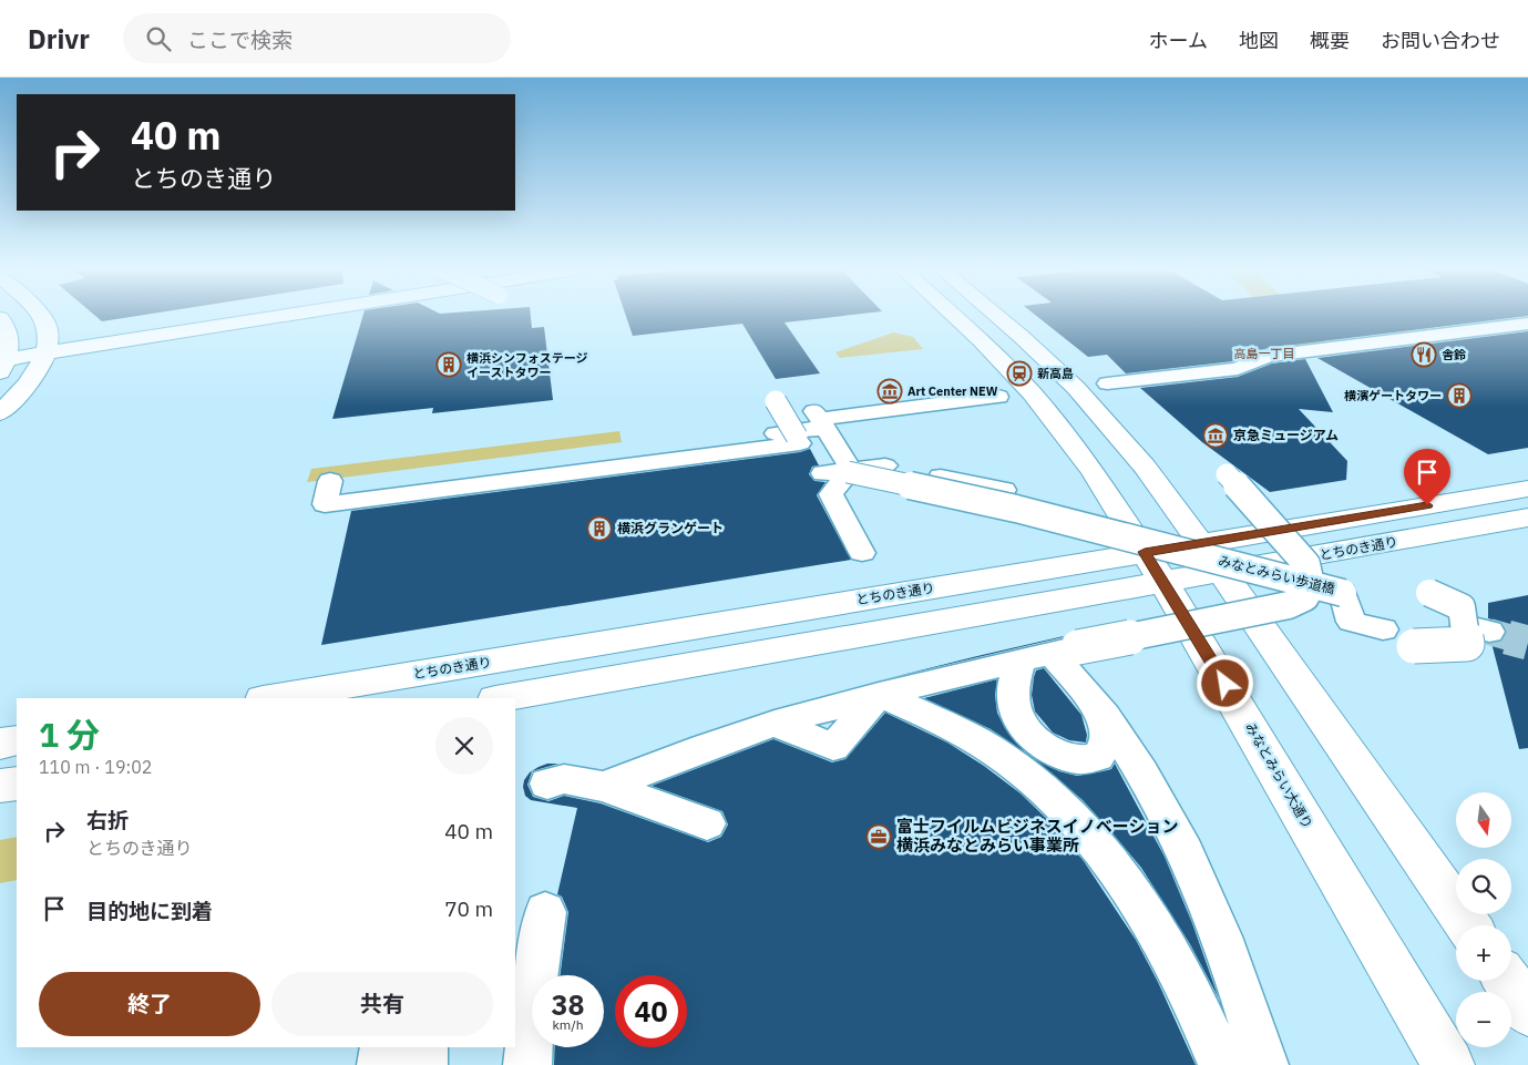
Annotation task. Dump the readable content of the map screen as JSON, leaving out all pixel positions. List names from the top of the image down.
{
  "streets": {
    "street": ["とちのき通り", "みなとみらい歩道橋", "みなとみらい大通り"]
  },
  "crossings": [
    ["とちのき通り", "みなとみらい大通り"]
  ],
  "districts": ["高島一丁目"],
  "places": {
    "restaurant": ["舎鈴"],
    "building": ["横浜シンフォステージ イーストタワー", "横濱ゲートタワー", "横浜グランゲート"],
    "station": ["新高島"],
    "museum": ["Art Center NEW", "京急ミュージアム"],
    "office": ["富士フイルムビジネスイノベーション 横浜みなとみらい事業所"]
  },
  "north": "bottom",
  "page": {
    "header": "Drivr",
    "search": "ここで検索",
    "nav": [
      "ホーム",
      "地図",
      "概要",
      "お問い合わせ"
    ],
    "turn": ["40 m", "とちのき通り"],
    "heading": ["1 分", "110 m · 19:02"],
    "map_buttons": ["+", "−"],
    "list": [
      {
        "name": "右折",
        "note": "とちのき通り",
        "value": "40 m"
      },
      {
        "name": "目的地に到着",
        "value": "70 m"
      }
    ],
    "buttons": ["終了", "共有"],
    "speed": "38 km/h",
    "limit": "40"
  }
}
